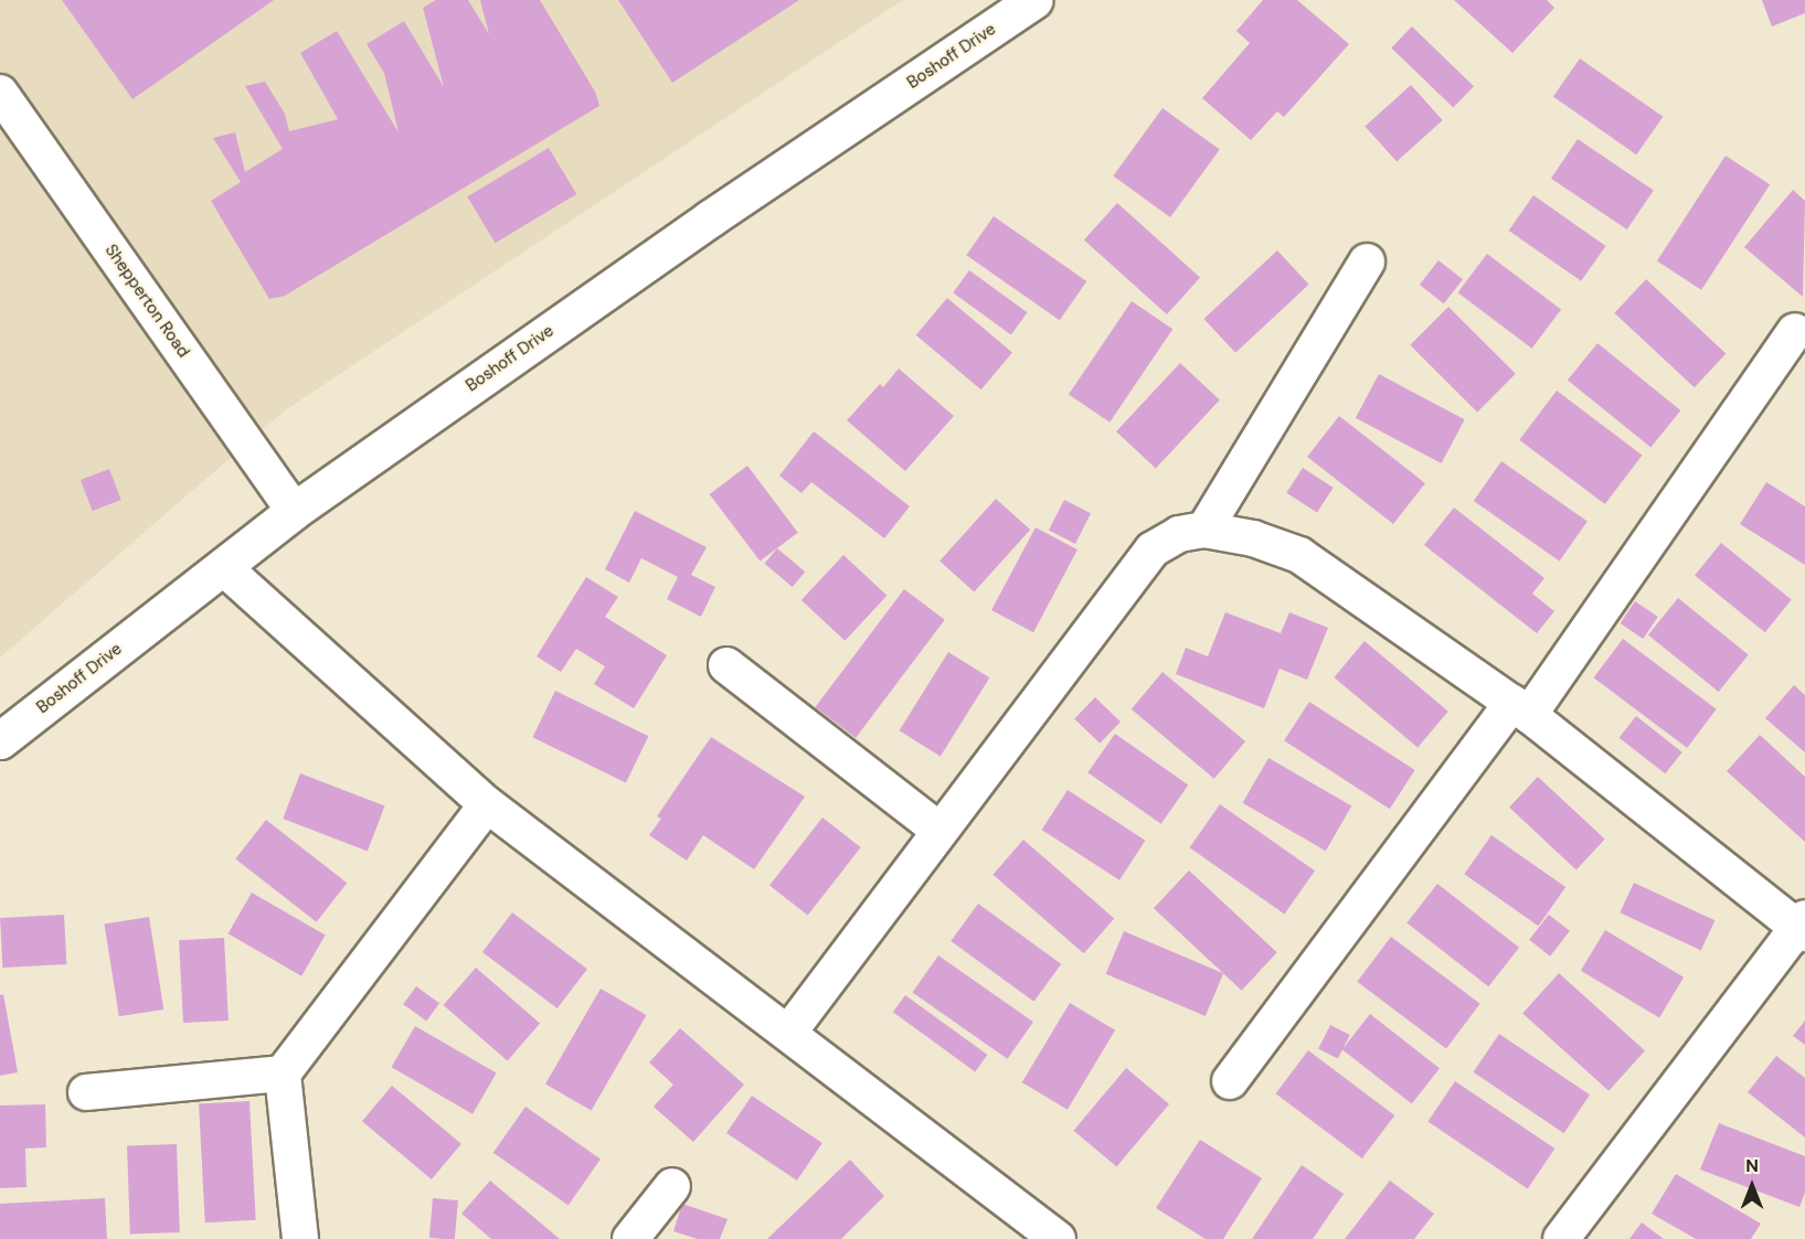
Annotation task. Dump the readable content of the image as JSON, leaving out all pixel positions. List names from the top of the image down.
{
  "streets": {
    "main road": ["Boshoff Drive"],
    "street": ["Shepperton Road"]
  },
  "crossings": [
    ["Boshoff Drive", "Shepperton Road"]
  ],
  "north": "top"
}
